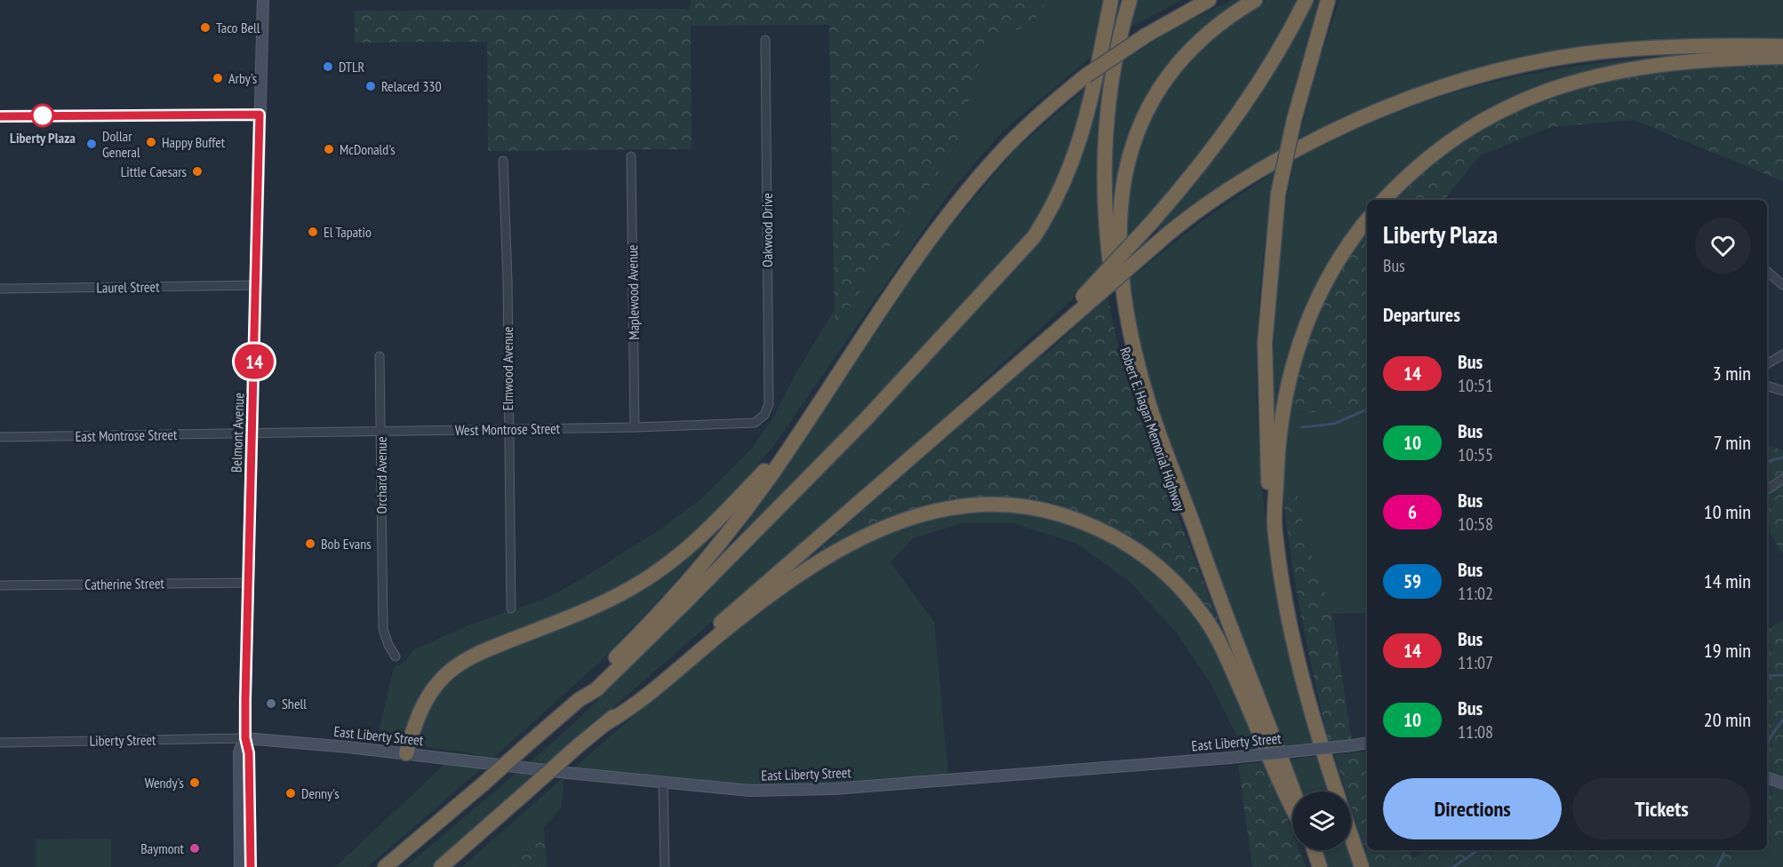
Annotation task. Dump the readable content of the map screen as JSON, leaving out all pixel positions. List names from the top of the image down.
{
  "streets": {
    "highway": ["Robert E. Hagan Memorial Highway"],
    "main road": ["Belmont Avenue", "East Liberty Street"],
    "street": [
      "Oakwood Drive",
      "Laurel Street",
      "Maplewood Avenue",
      "Elmwood Avenue",
      "West Montrose Street",
      "East Montrose Street",
      "Orchard Avenue",
      "Catherine Street",
      "Liberty Street"
    ]
  },
  "crossings": [
    ["Oakwood Drive", "West Montrose Street"],
    ["Laurel Street", "Belmont Avenue"],
    ["Maplewood Avenue", "West Montrose Street"],
    ["Elmwood Avenue", "West Montrose Street"],
    ["West Montrose Street", "Belmont Avenue"],
    ["West Montrose Street", "East Montrose Street"],
    ["West Montrose Street", "Orchard Avenue"],
    ["Belmont Avenue", "East Montrose Street"],
    ["Belmont Avenue", "Catherine Street"],
    ["Belmont Avenue", "East Liberty Street"],
    ["Belmont Avenue", "Liberty Street"],
    ["East Liberty Street", "Liberty Street"]
  ],
  "places": [
    "Taco Bell",
    "DTLR",
    "Arby's",
    "Relaced 330",
    "Liberty Plaza",
    "Happy Buffet",
    "Dollar General",
    "McDonald's",
    "Little Caesars",
    "El Tapatio",
    "Bob Evans",
    "Shell",
    "Wendy's",
    "Denny's",
    "Baymont"
  ],
  "lines": ["bus line 14"],
  "page": {
    "on_map": "14",
    "heading": [
      ["Liberty Plaza", "Bus"],
      "Departures"
    ],
    "list": [
      {
        "mark": "14",
        "name": "Bus",
        "note": "10:51",
        "value": "3 min"
      },
      {
        "mark": "10",
        "name": "Bus",
        "note": "10:55",
        "value": "7 min"
      },
      {
        "mark": "6",
        "name": "Bus",
        "note": "10:58",
        "value": "10 min"
      },
      {
        "mark": "59",
        "name": "Bus",
        "note": "11:02",
        "value": "14 min"
      },
      {
        "mark": "14",
        "name": "Bus",
        "note": "11:07",
        "value": "19 min"
      },
      {
        "mark": "10",
        "name": "Bus",
        "note": "11:08",
        "value": "20 min"
      }
    ],
    "buttons": ["Directions", "Tickets"]
  }
}
